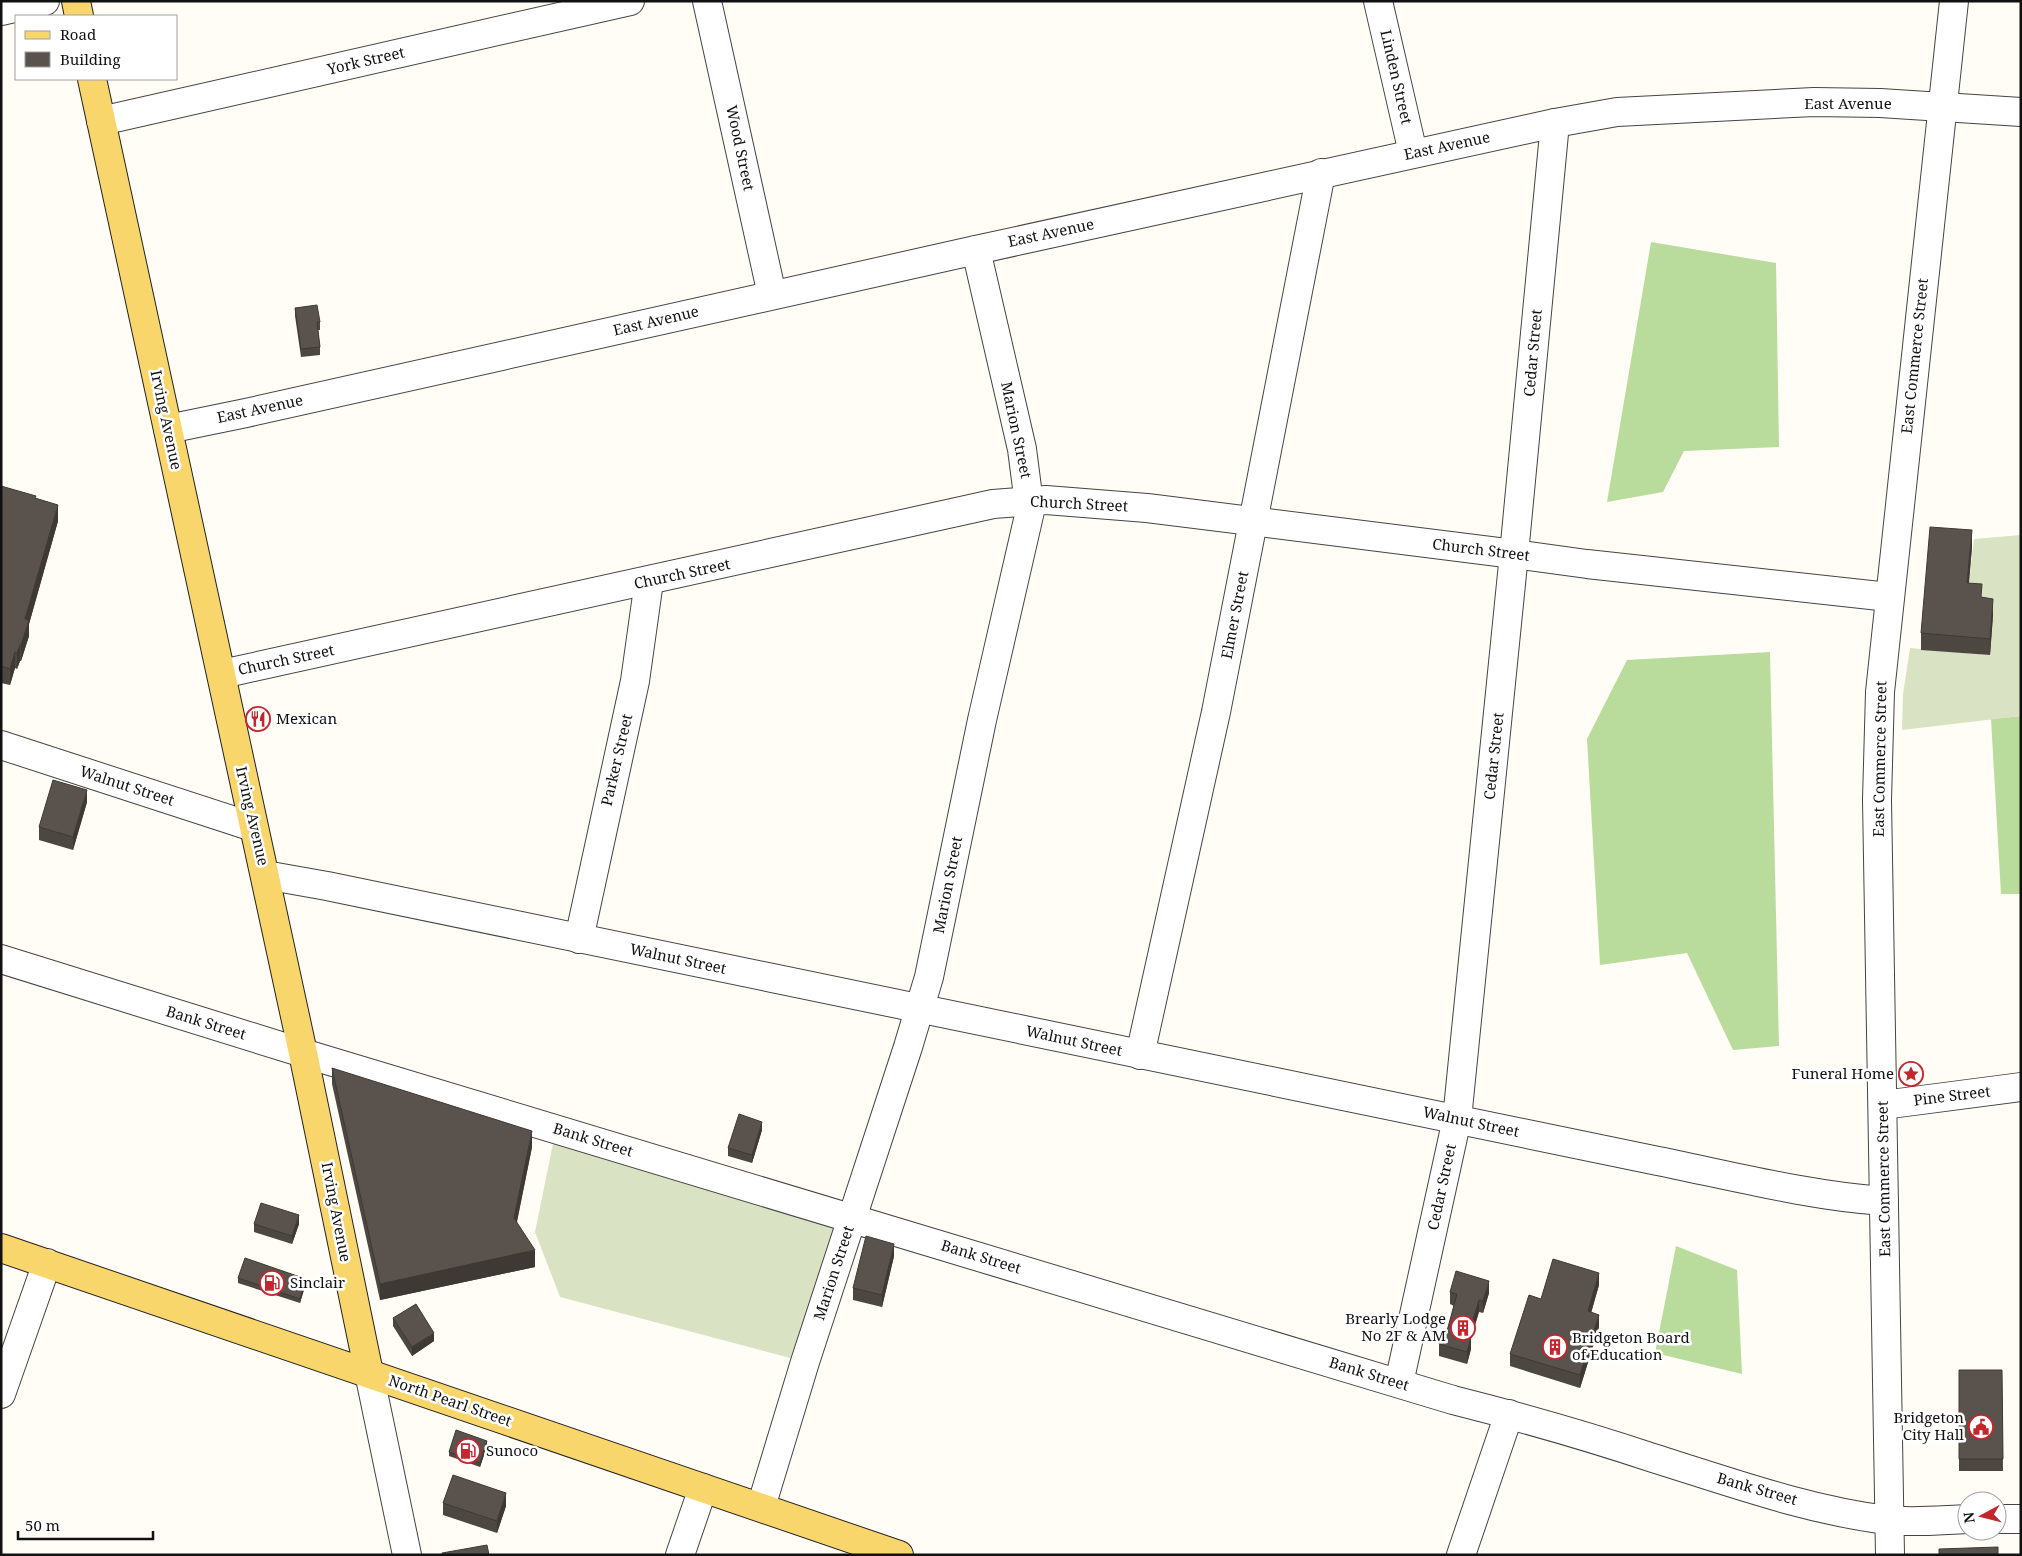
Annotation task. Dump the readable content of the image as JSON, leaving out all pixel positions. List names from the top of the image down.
{
  "streets": {
    "main road": ["Irving Avenue", "North Pearl Street"],
    "street": [
      "York Street",
      "Linden Street",
      "East Avenue",
      "Wood Street",
      "Cedar Street",
      "East Commerce Street",
      "Marion Street",
      "Church Street",
      "Elmer Street",
      "Parker Street",
      "Walnut Street",
      "Bank Street",
      "Pine Street"
    ]
  },
  "crossings": [
    ["York Street", "Irving Avenue"],
    ["Linden Street", "East Avenue"],
    ["East Avenue", "Wood Street"],
    ["East Avenue", "Cedar Street"],
    ["East Avenue", "East Commerce Street"],
    ["East Avenue", "Irving Avenue"],
    ["East Avenue", "Marion Street"],
    ["East Avenue", "Elmer Street"],
    ["Cedar Street", "Church Street"],
    ["Cedar Street", "Walnut Street"],
    ["Cedar Street", "Bank Street"],
    ["East Commerce Street", "Church Street"],
    ["East Commerce Street", "Walnut Street"],
    ["East Commerce Street", "Bank Street"],
    ["East Commerce Street", "Pine Street"],
    ["Irving Avenue", "Church Street"],
    ["Irving Avenue", "Walnut Street"],
    ["Irving Avenue", "Bank Street"],
    ["Irving Avenue", "North Pearl Street"],
    ["Marion Street", "Church Street"],
    ["Marion Street", "Walnut Street"],
    ["Marion Street", "Bank Street"],
    ["Marion Street", "North Pearl Street"],
    ["Church Street", "Elmer Street"],
    ["Church Street", "Parker Street"],
    ["Elmer Street", "Walnut Street"],
    ["Parker Street", "Walnut Street"]
  ],
  "places": {
    "restaurant": ["Mexican"],
    "place": ["Funeral Home"],
    "fuel station": ["Sinclair", "Sunoco"],
    "building": ["Brearly Lodge No 2F & AM", "Bridgeton Board of Education"],
    "public building": ["Bridgeton City Hall"]
  },
  "legend": ["Road", "Building"],
  "scale_bar": "50 m",
  "north": "left"
}
